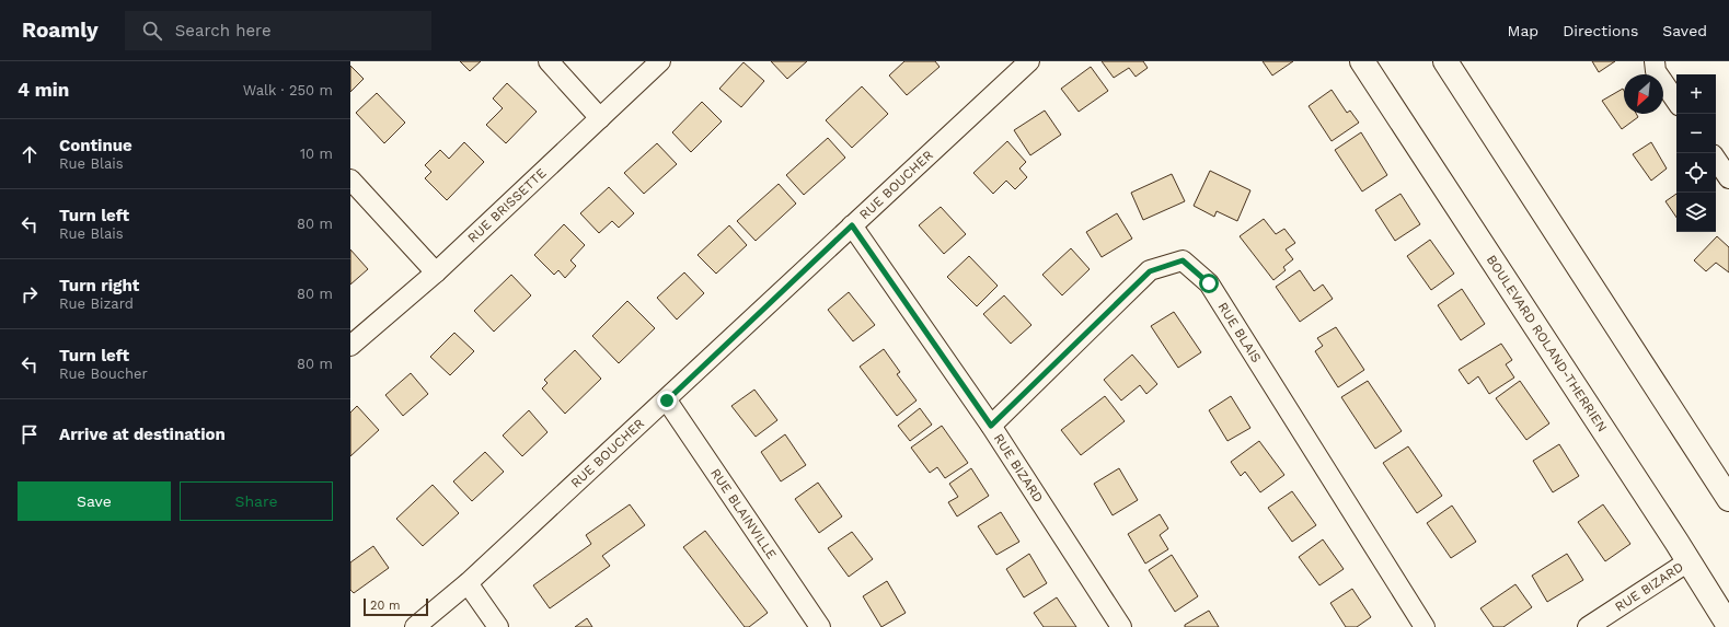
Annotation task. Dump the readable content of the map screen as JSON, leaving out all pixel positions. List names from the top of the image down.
{
  "streets": {
    "main road": ["BOULEVARD ROLAND-THERRIEN"],
    "street": [
      "RUE BOUCHER",
      "RUE BRISSETTE",
      "RUE BLAIS",
      "RUE BIZARD",
      "RUE BLAINVILLE"
    ]
  },
  "crossings": [
    ["RUE BOUCHER", "RUE BIZARD"],
    ["RUE BOUCHER", "RUE BLAINVILLE"],
    ["RUE BLAIS", "RUE BIZARD"],
    ["BOULEVARD ROLAND-THERRIEN", "RUE BIZARD"]
  ],
  "scale_bar": "20 m",
  "north": "bottom left",
  "page": {
    "header": "Roamly",
    "search": "Search here",
    "nav": ["Map", "Directions", "Saved"],
    "heading": ["4 min", "Walk · 250 m"],
    "map_buttons": ["+", "−"],
    "list": [
      ["Continue", "Rue Blais", "10 m"],
      ["Turn left", "Rue Blais", "80 m"],
      ["Turn right", "Rue Bizard", "80 m"],
      ["Turn left", "Rue Boucher", "80 m"],
      "Arrive at destination"
    ],
    "buttons": ["Save", "Share"],
    "scale": "20 m"
  }
}
